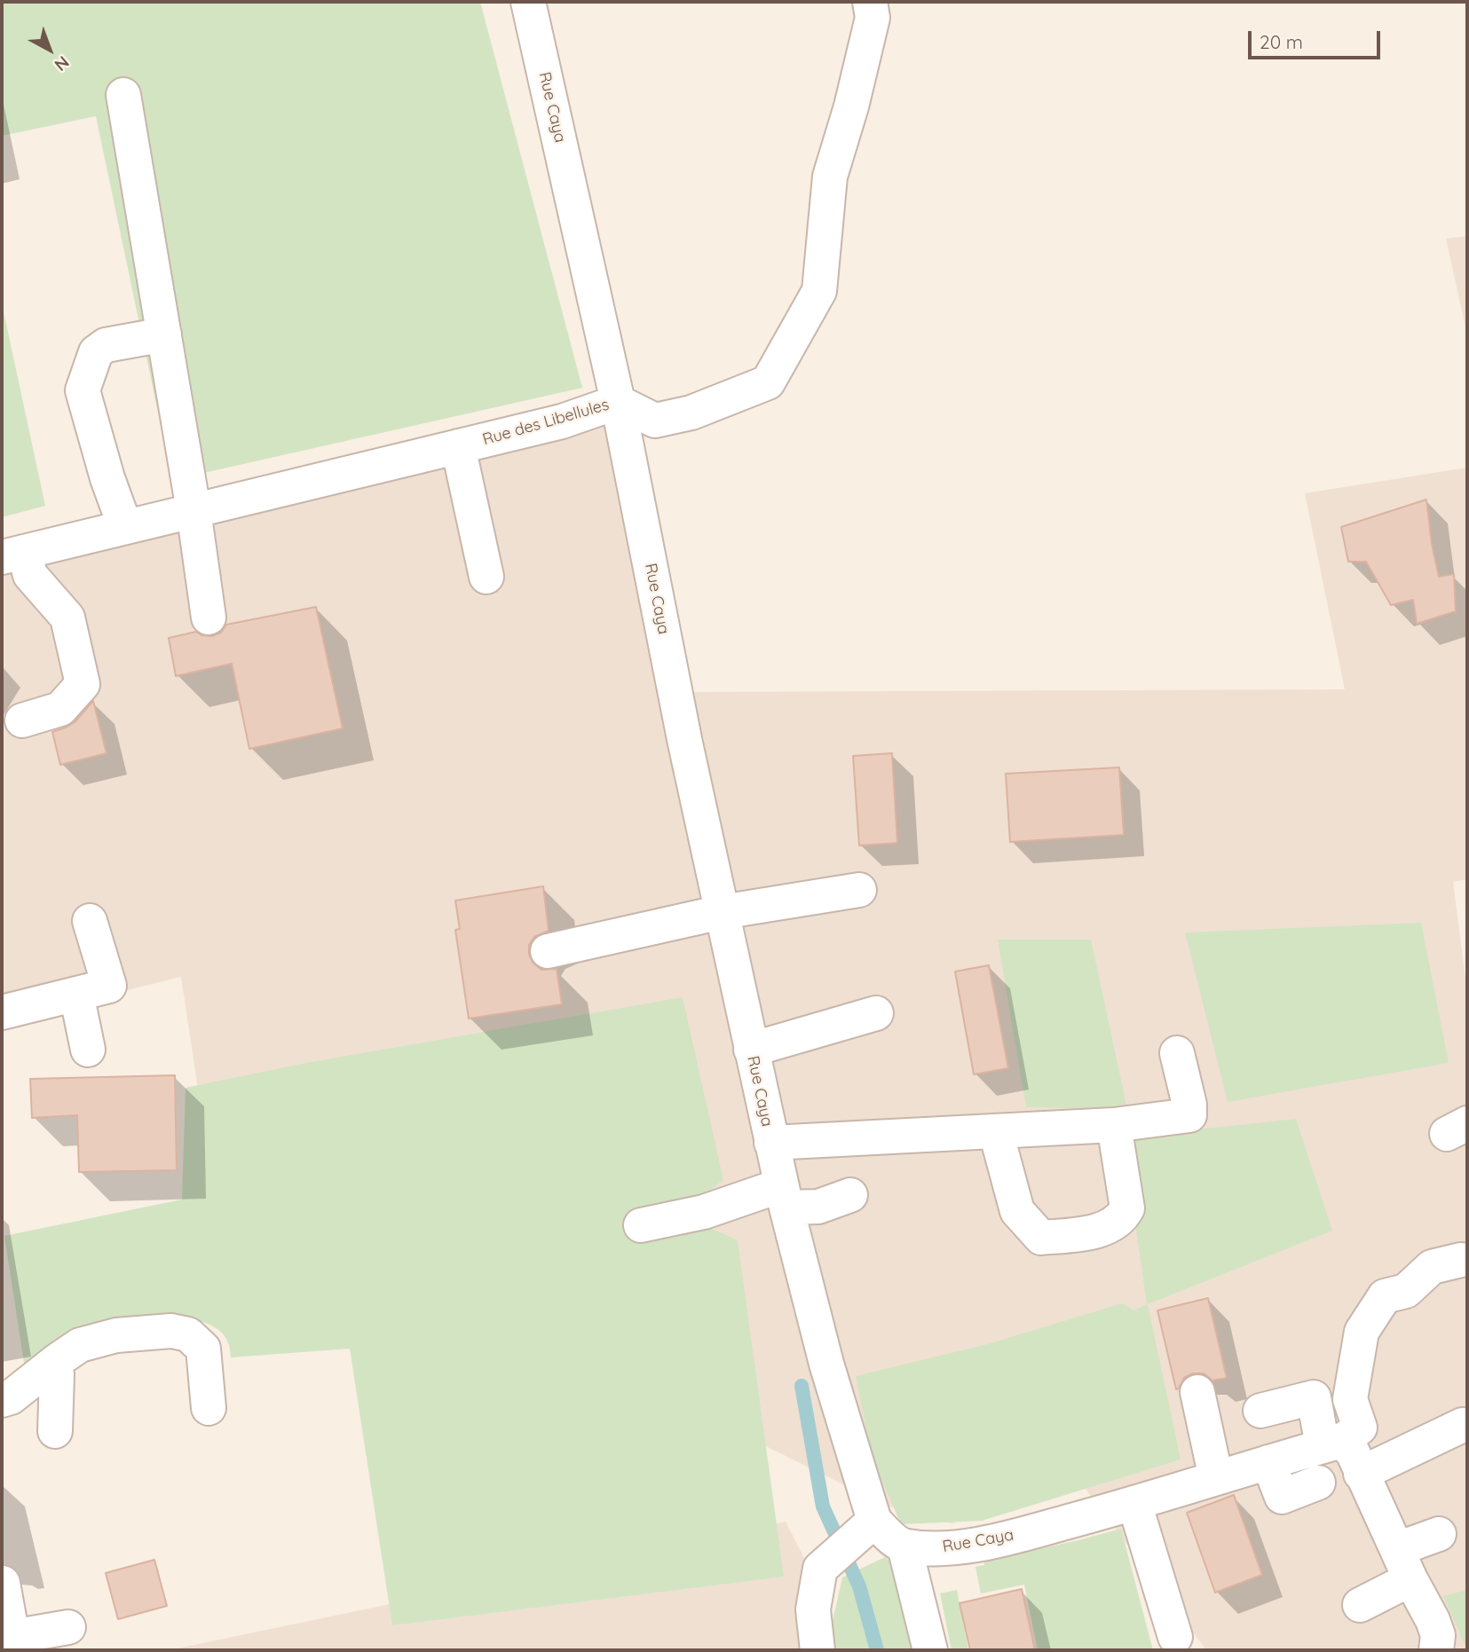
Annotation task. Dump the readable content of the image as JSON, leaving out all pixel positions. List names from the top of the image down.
{
  "streets": {
    "street": ["Rue Caya", "Rue des Libellules"]
  },
  "crossings": [
    ["Rue Caya", "Rue des Libellules"]
  ],
  "scale_bar": "20 m",
  "north": "bottom right"
}
